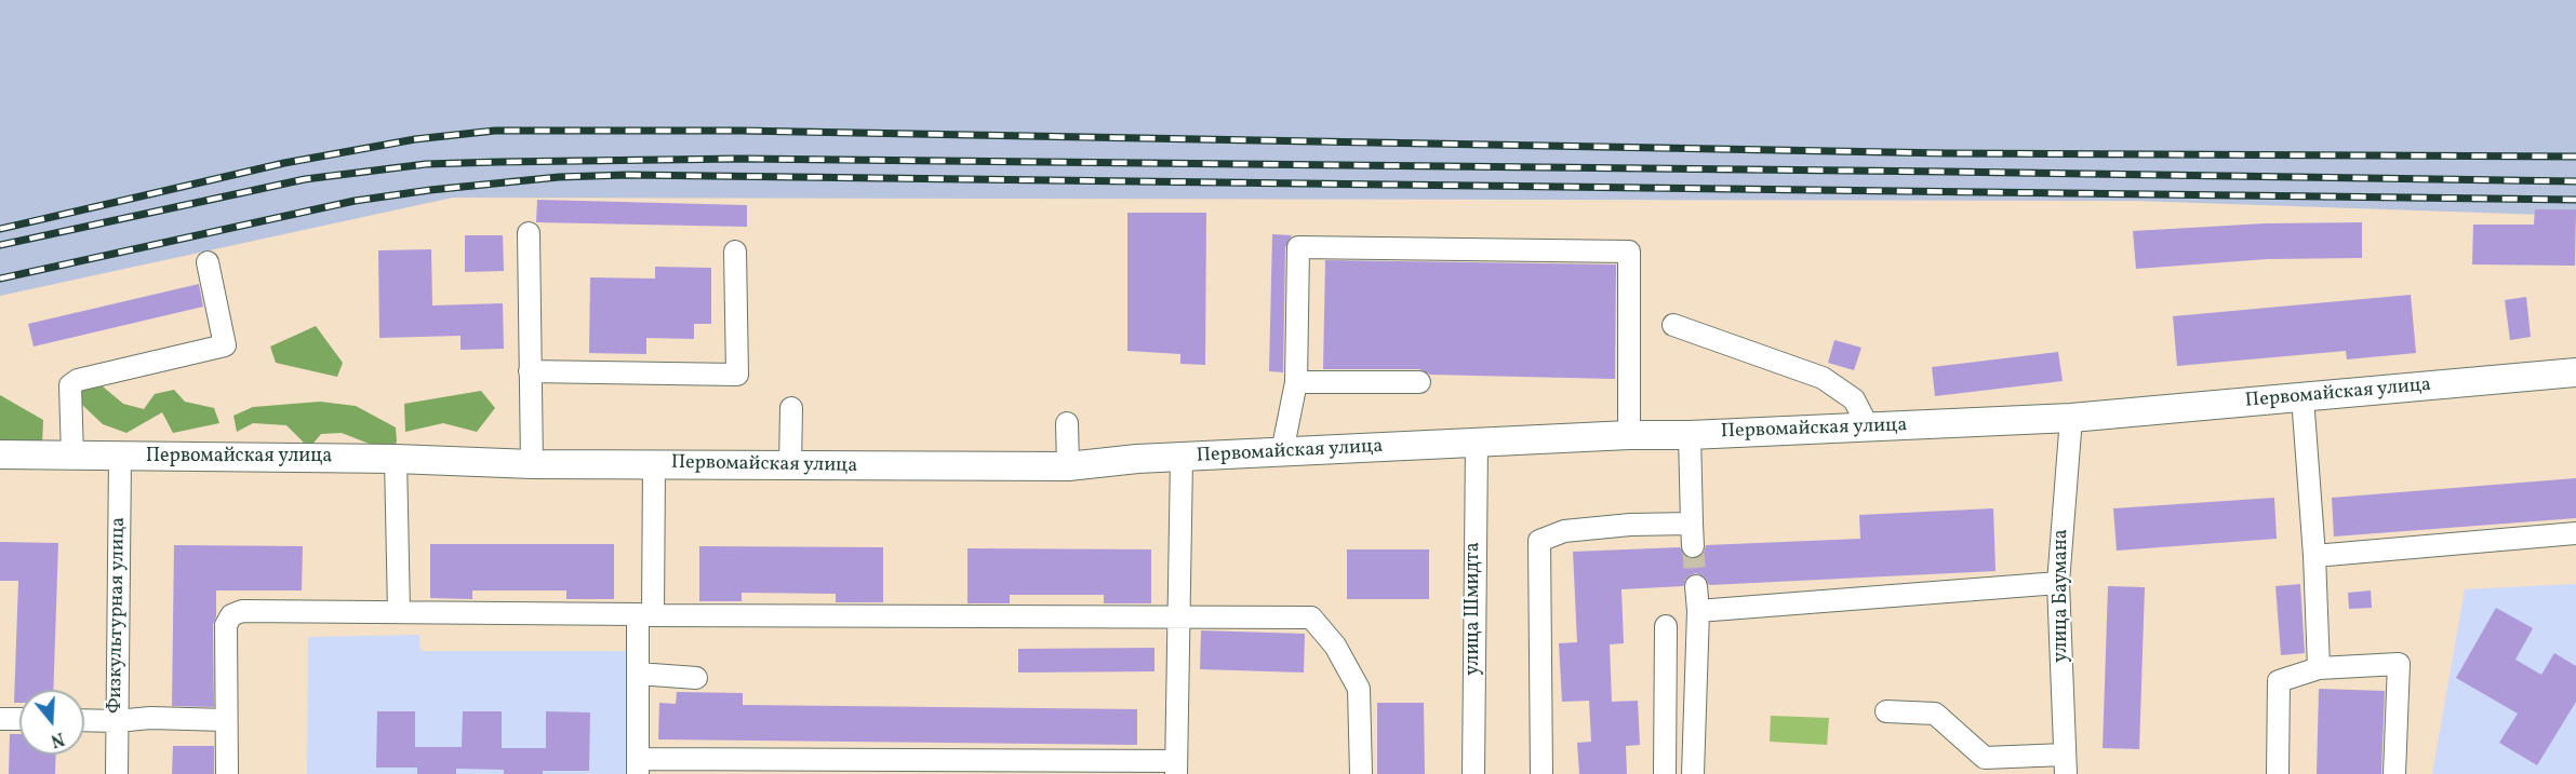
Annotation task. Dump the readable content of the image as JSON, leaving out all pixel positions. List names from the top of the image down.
{
  "streets": {
    "main road": ["Первомайская улица"],
    "street": ["улица Баумана", "улица Шмидта", "Физкультурная улица"]
  },
  "crossings": [
    ["Первомайская улица", "улица Баумана"],
    ["Первомайская улица", "улица Шмидта"],
    ["Первомайская улица", "Физкультурная улица"]
  ],
  "north": "bottom"
}
